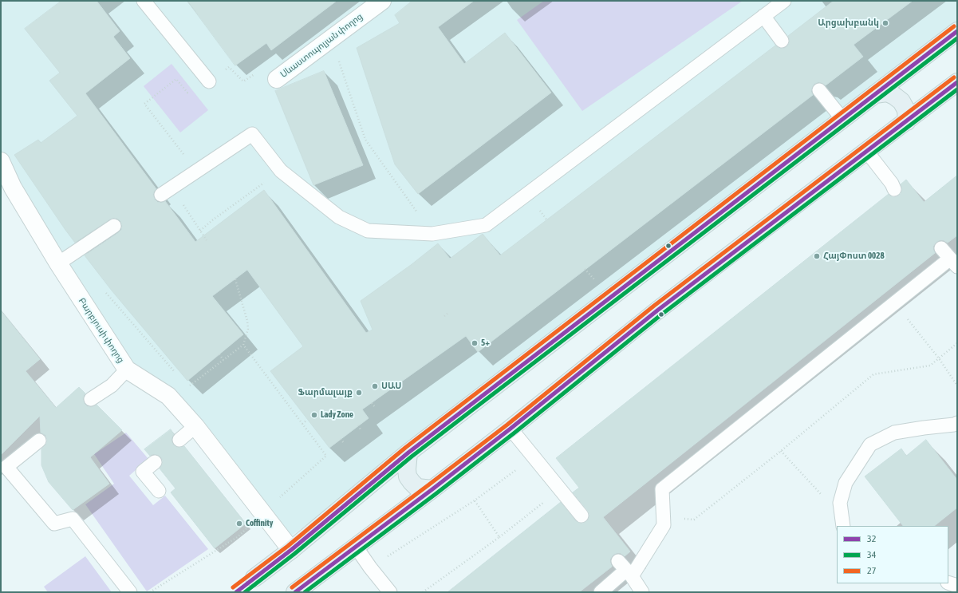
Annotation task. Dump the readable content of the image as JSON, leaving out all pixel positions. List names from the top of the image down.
{
  "streets": {
    "street": ["Սևաստոպոլյան փողոց", "Բարբյուսի փողոց"]
  },
  "places": [
    "Արցախբանկ",
    "ՀայՓոստ 0028",
    "5+",
    "ՍԱՍ",
    "Ֆարմալայք",
    "Lady Zone",
    "Coffinity"
  ],
  "lines": ["transit line 27", "transit line 32", "transit line 34"],
  "legend": ["32", "34", "27"]
}
